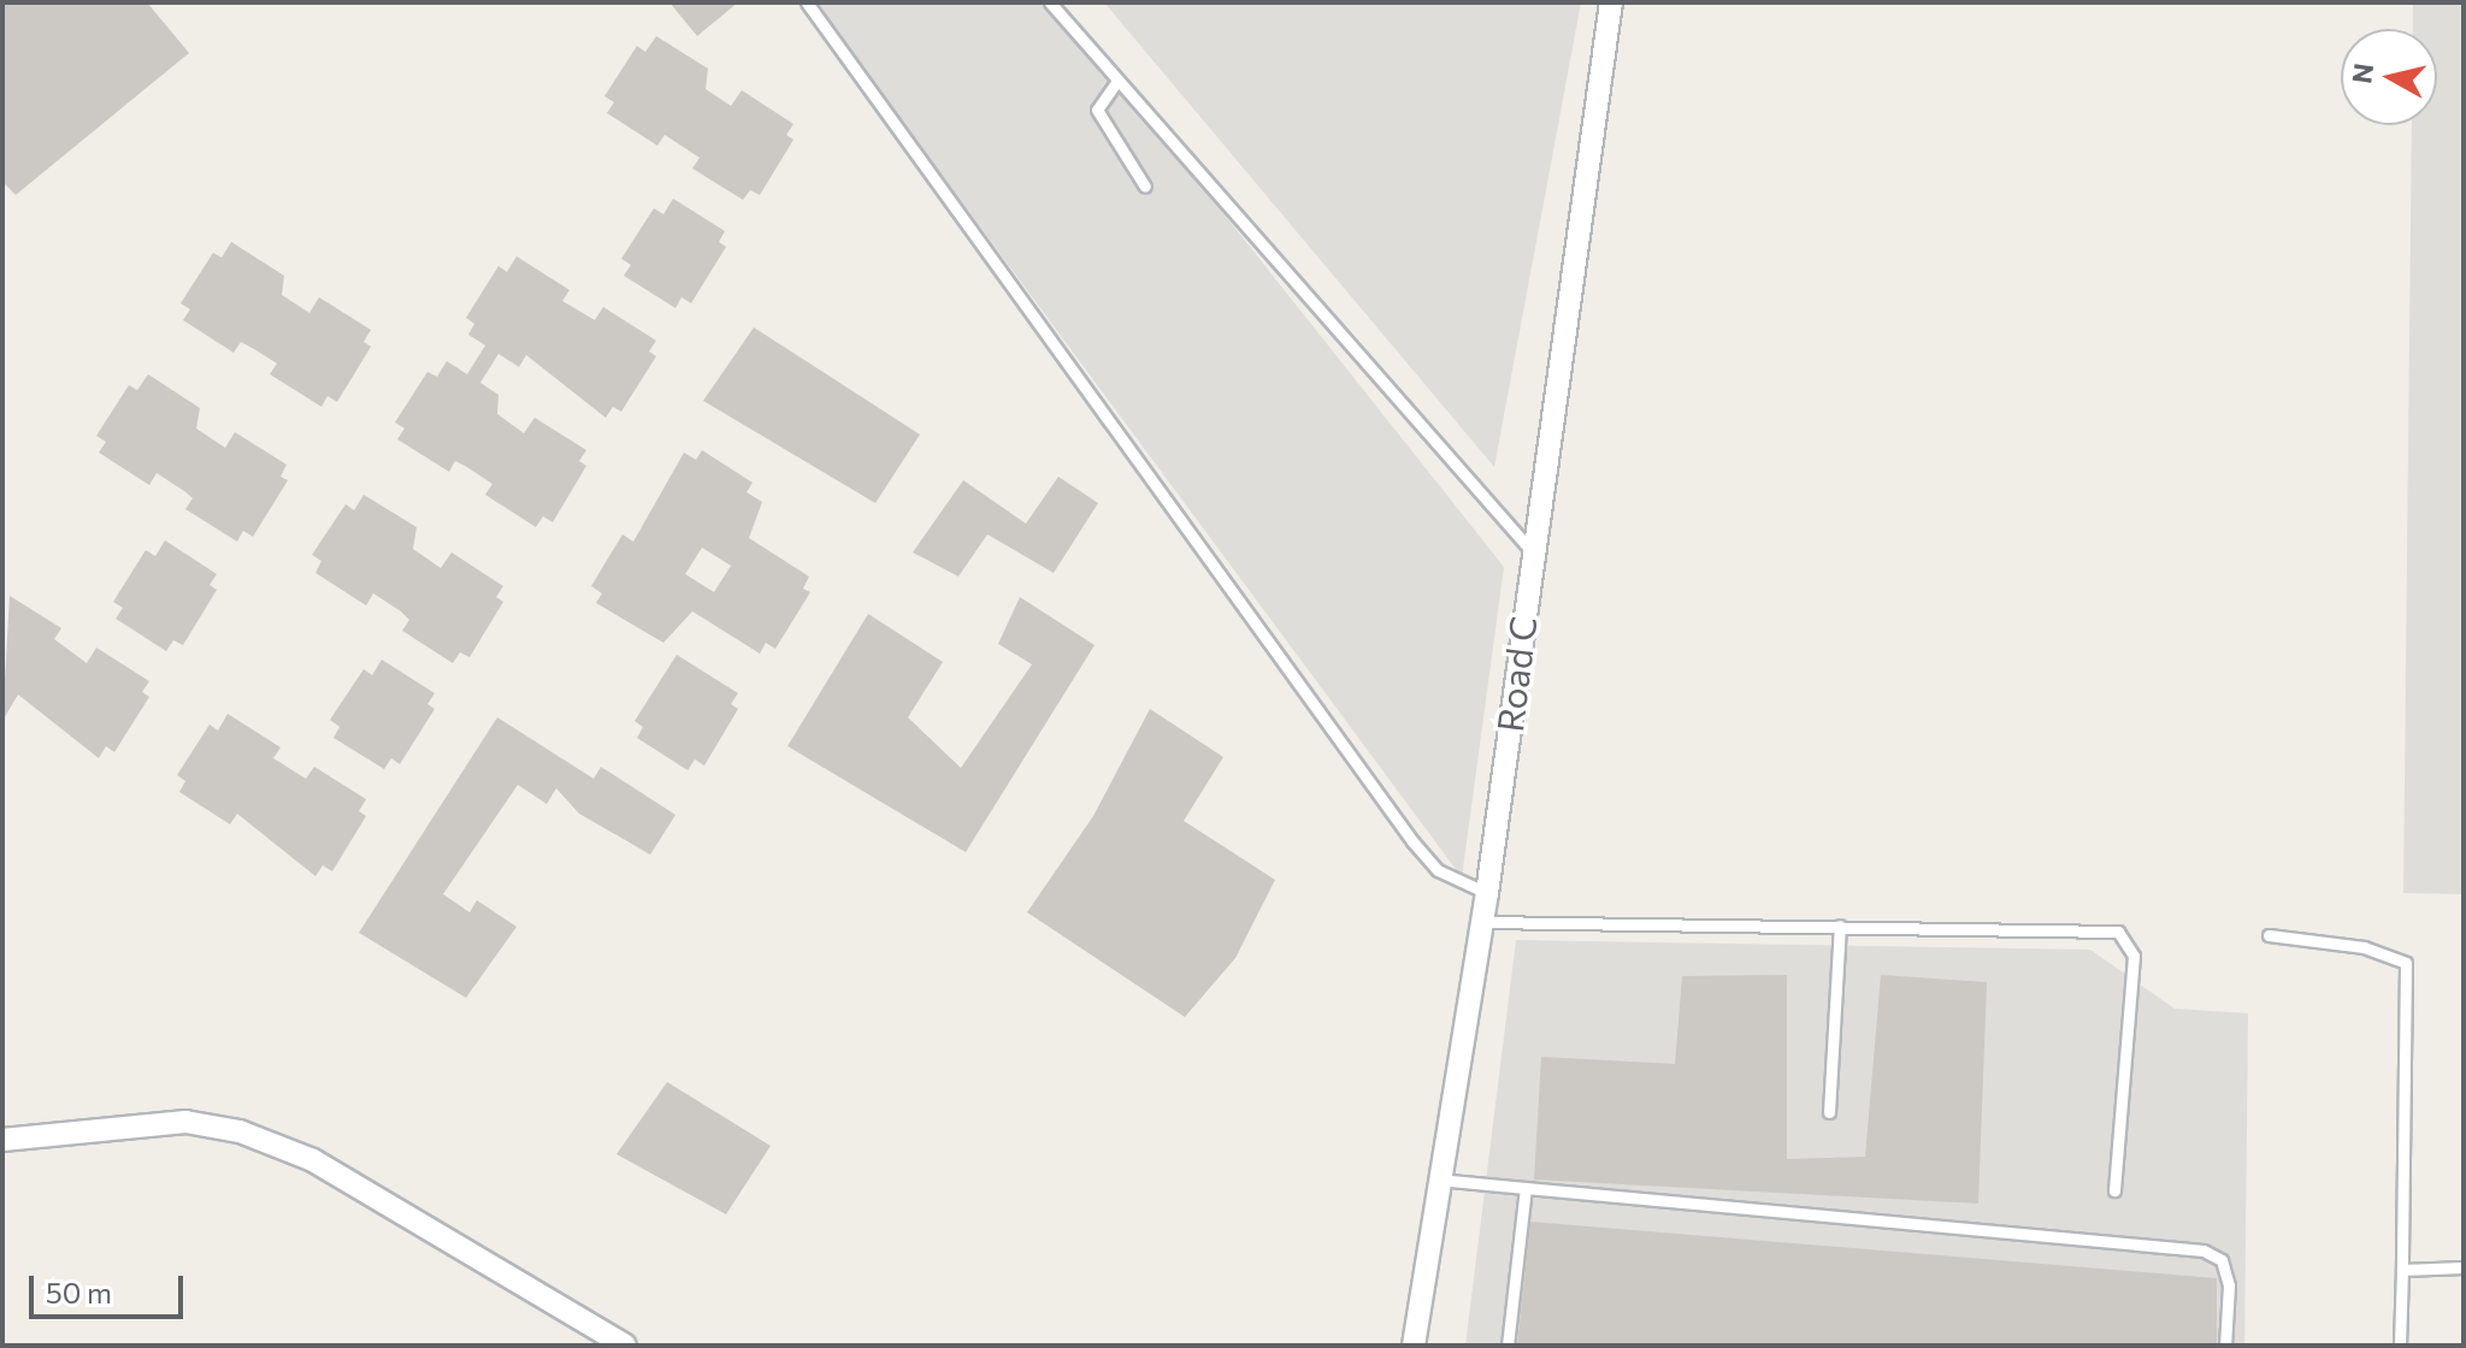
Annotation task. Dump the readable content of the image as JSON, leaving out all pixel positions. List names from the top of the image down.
{
  "streets": {
    "street": ["Road C"]
  },
  "scale_bar": "50 m",
  "north": "left"
}
